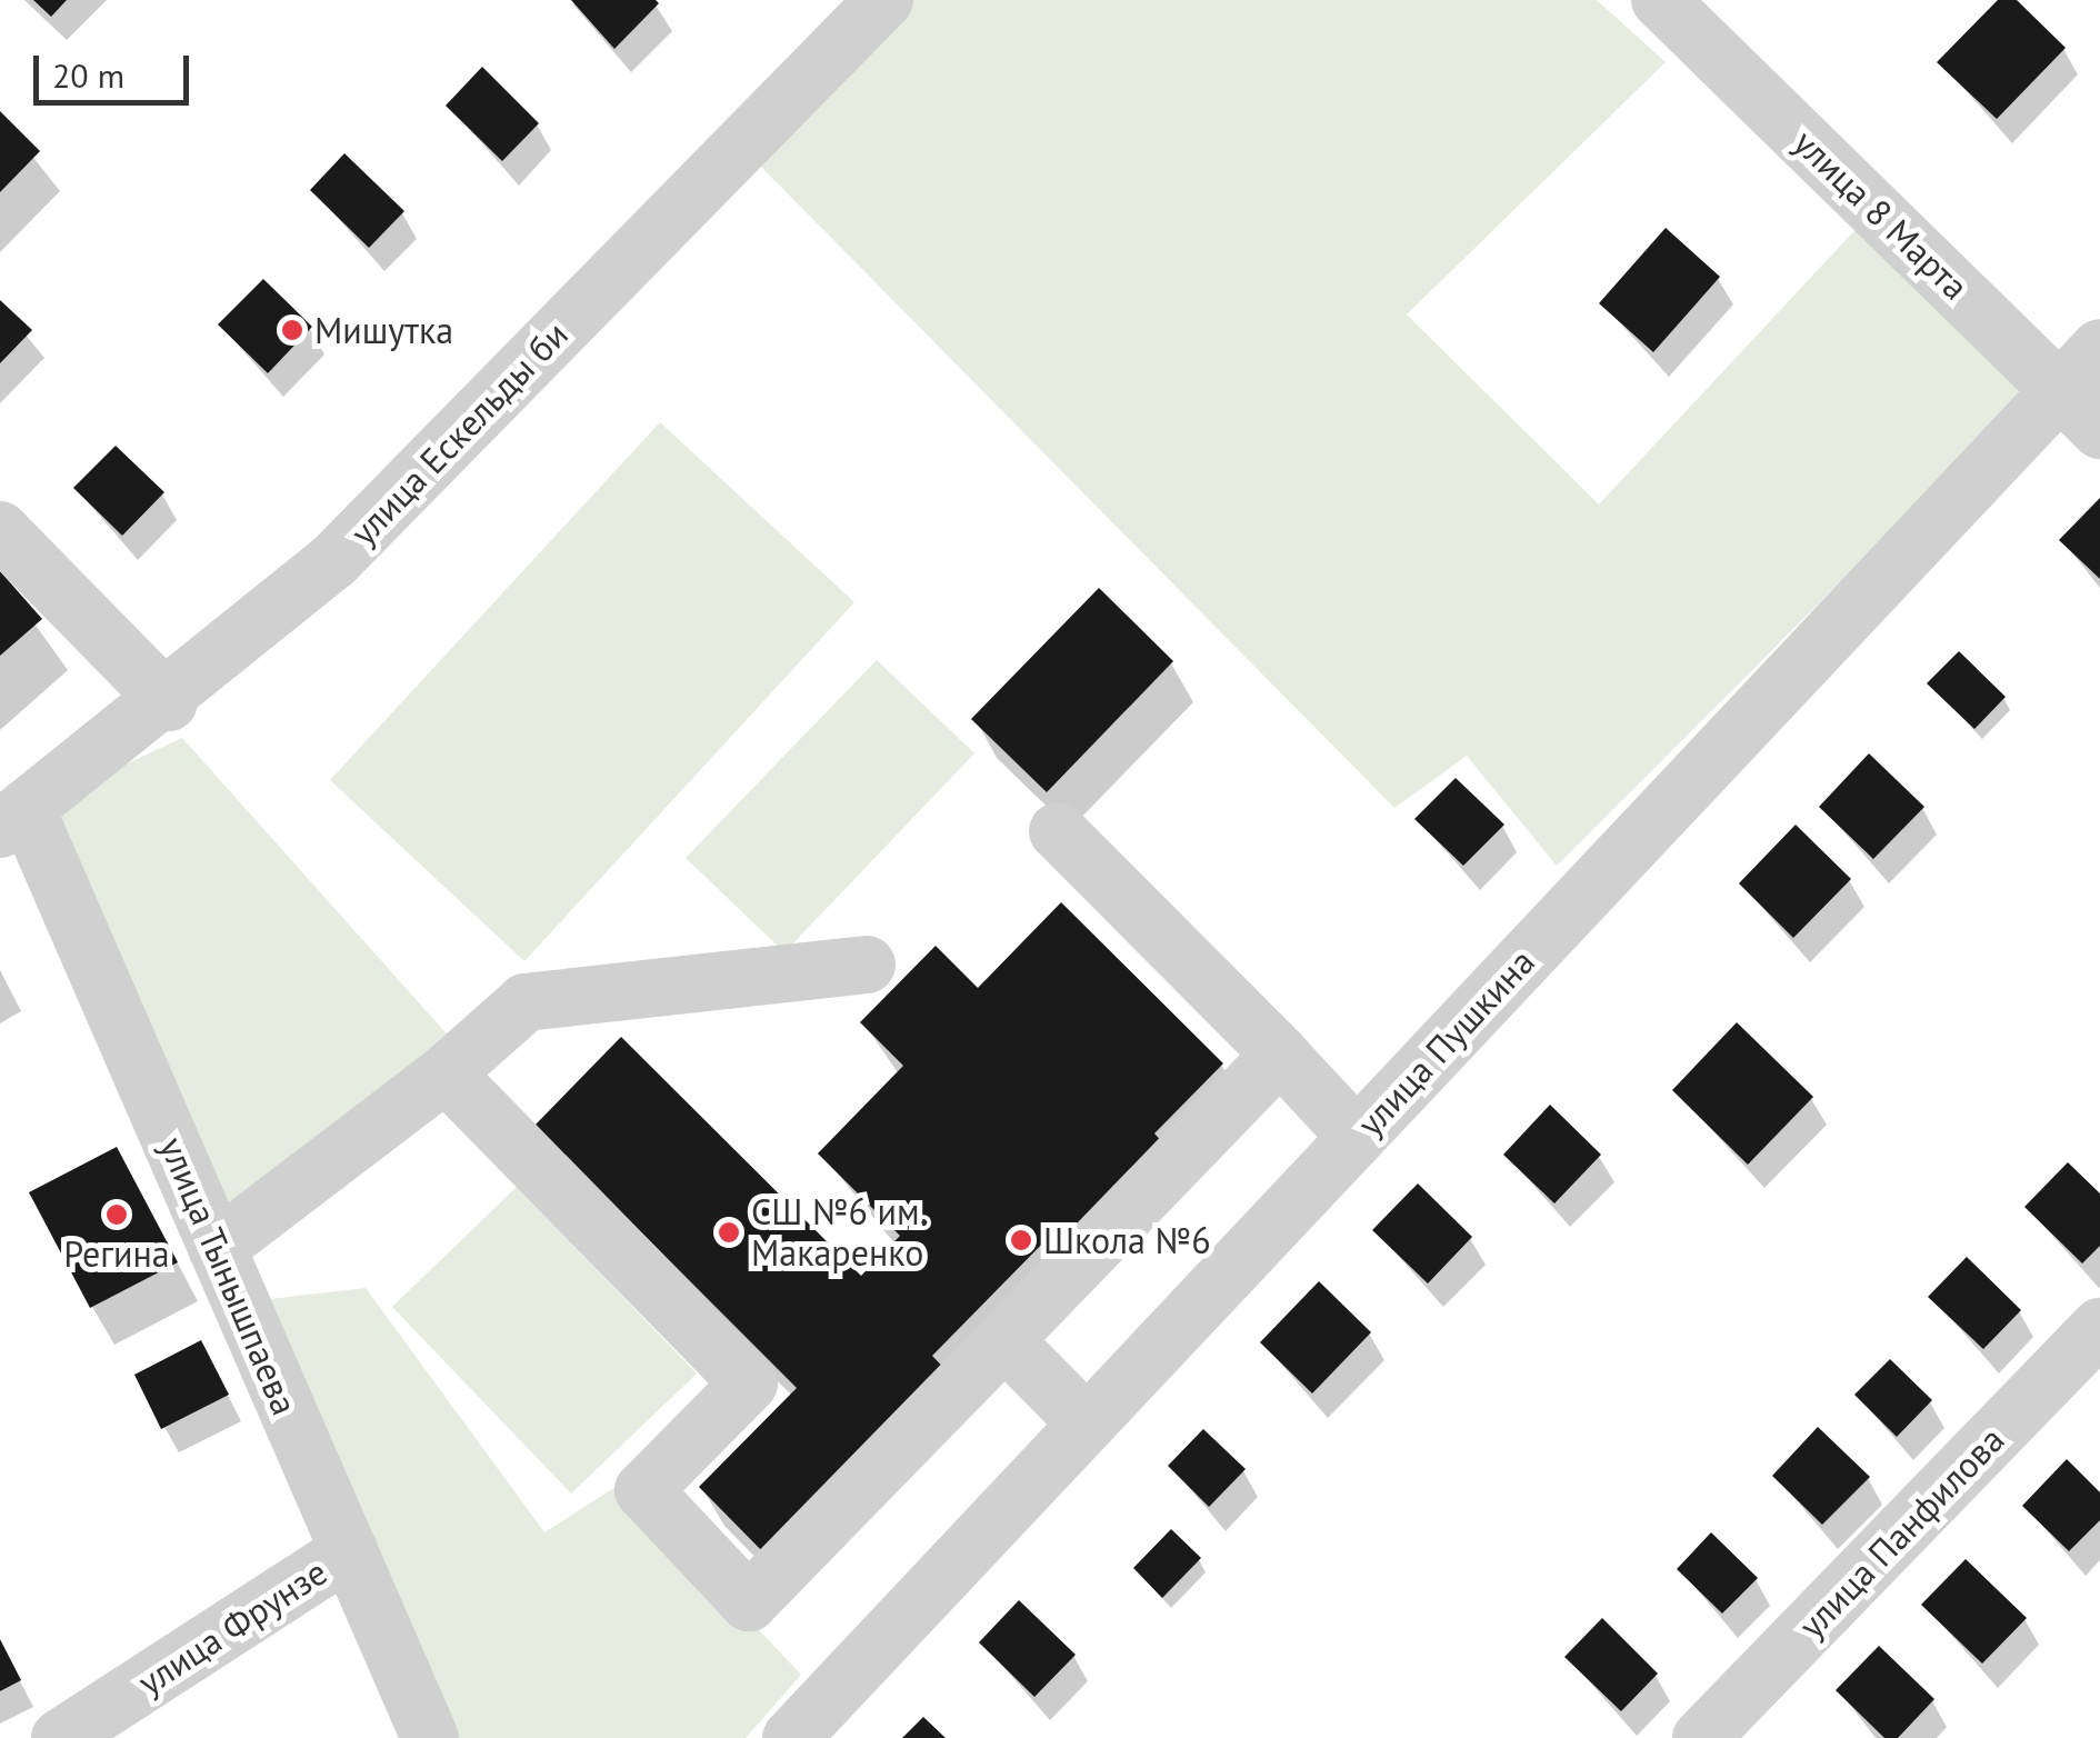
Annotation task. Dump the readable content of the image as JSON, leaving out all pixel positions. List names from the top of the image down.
{
  "streets": {
    "street": [
      "улица 8 Марта",
      "улица Ескельды би",
      "улица Пушкина",
      "улица Тынышпаева",
      "улица Панфилова",
      "улица Фрунзе"
    ]
  },
  "crossings": [
    ["улица 8 Марта", "улица Пушкина"],
    ["улица Ескельды би", "улица Тынышпаева"],
    ["улица Тынышпаева", "улица Фрунзе"]
  ],
  "places": [
    "Мишутка",
    "Регина",
    "СШ №6 им. Макаренко",
    "Школа №6"
  ],
  "scale_bar": "20 m"
}
